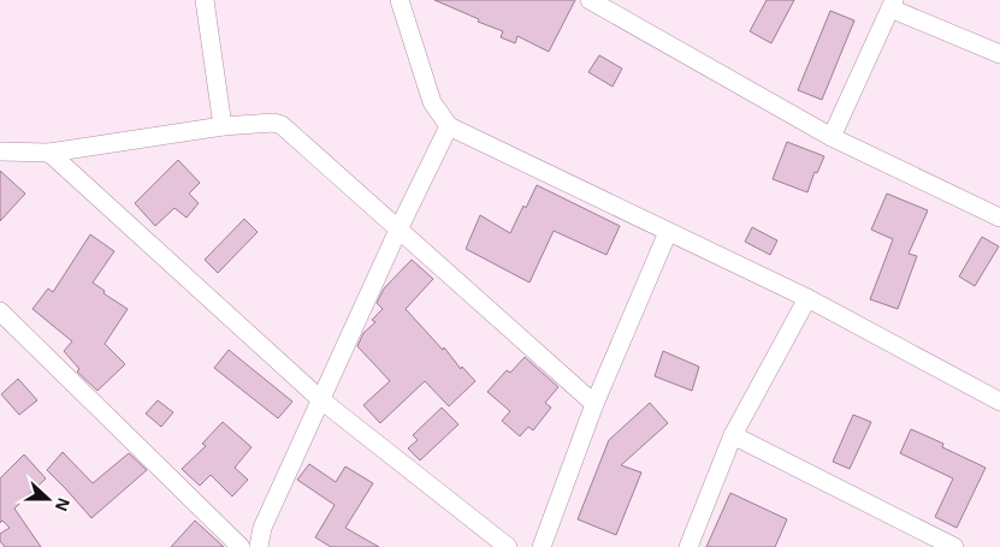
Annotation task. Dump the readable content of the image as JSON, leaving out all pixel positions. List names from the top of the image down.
{
  "north": "right"
}
